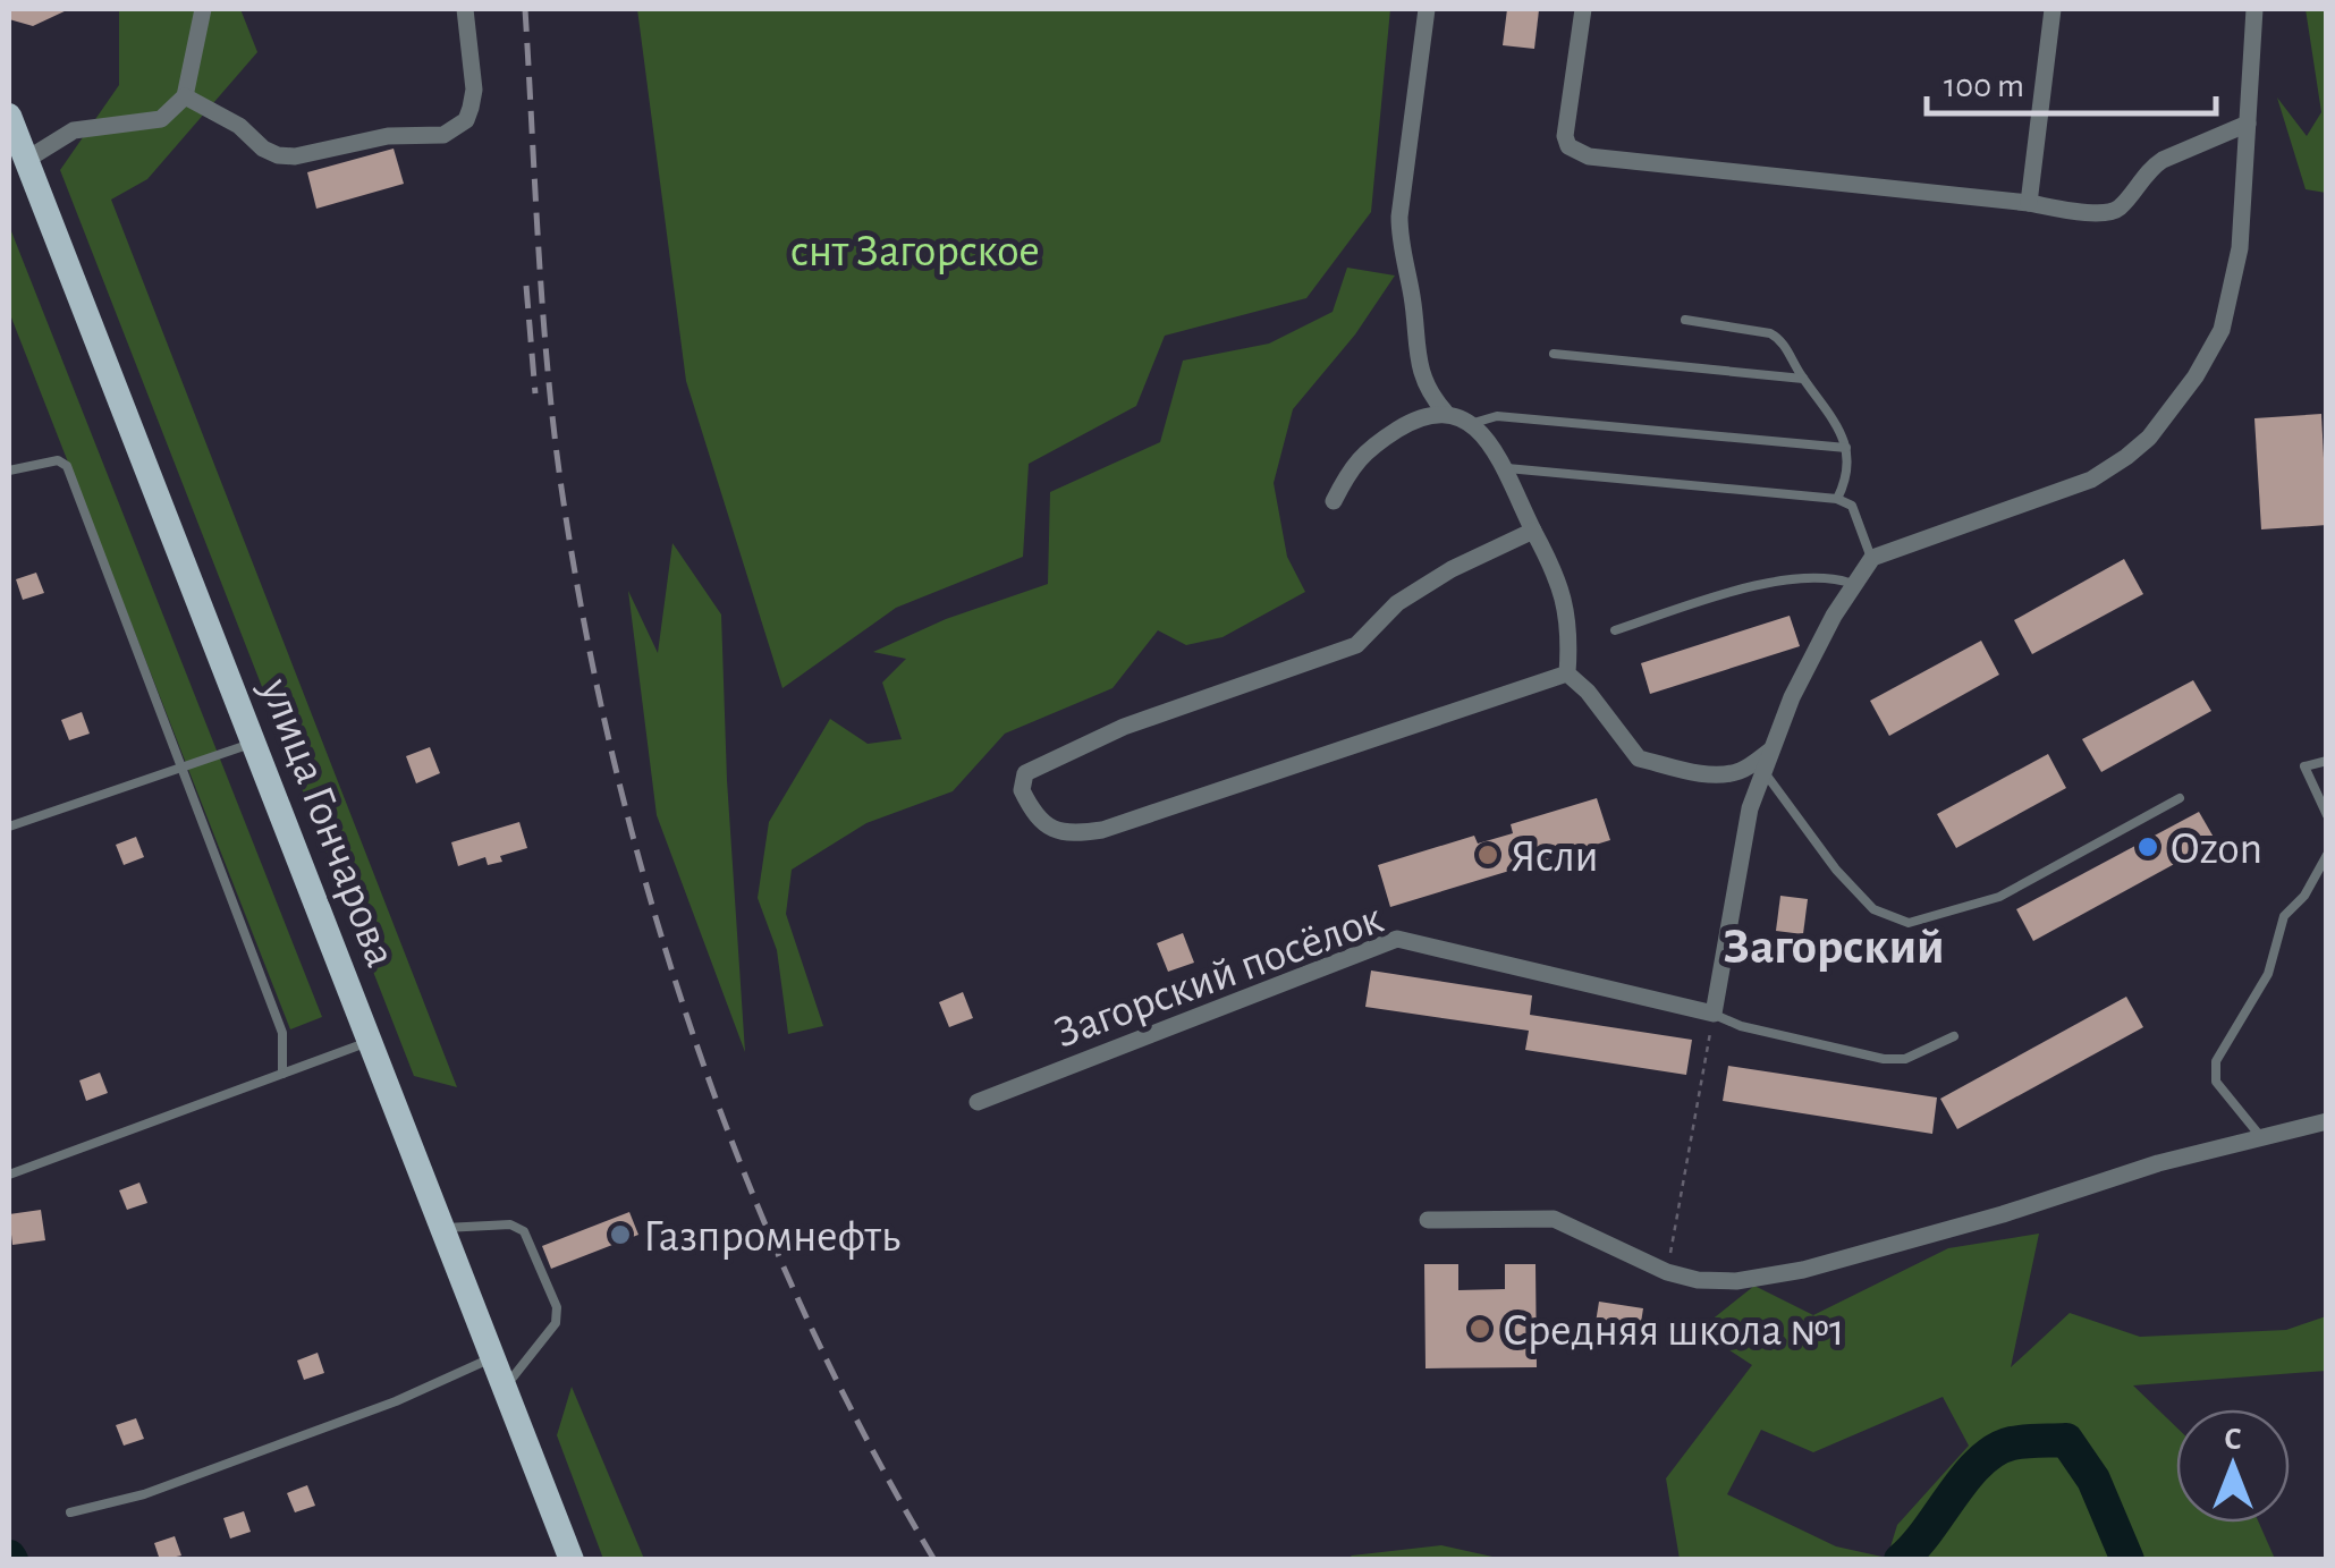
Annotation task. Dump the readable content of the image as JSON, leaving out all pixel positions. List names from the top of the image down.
{
  "streets": {
    "main road": ["улица Гончарова"],
    "street": ["Загорский посёлок"]
  },
  "districts": ["Загорский"],
  "parks": ["снт Загорское"],
  "places": [
    "Ozon",
    "Ясли",
    "Газпромнефть",
    "Средняя школа №1"
  ],
  "scale_bar": "100 m",
  "north": "top"
}
